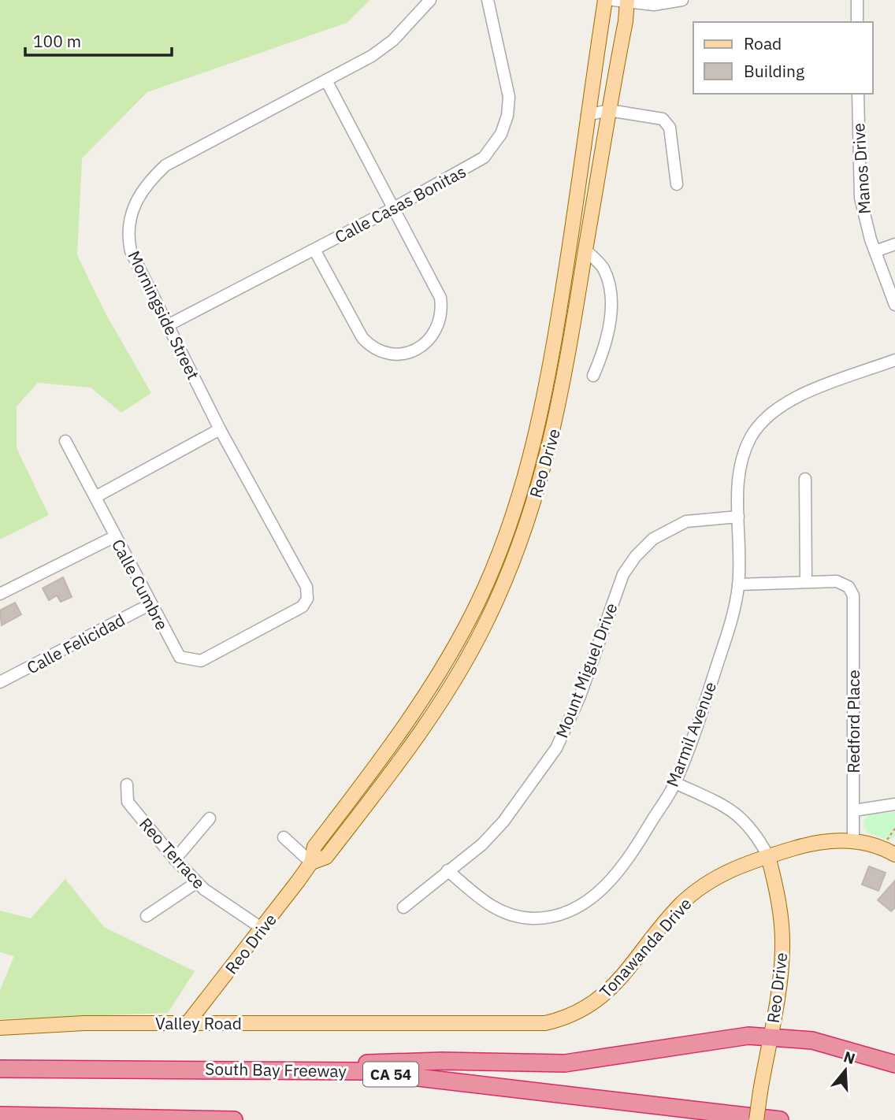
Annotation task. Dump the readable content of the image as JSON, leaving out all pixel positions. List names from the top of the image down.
{
  "streets": {
    "highway": ["South Bay Freeway", "CA 54"],
    "main road": ["Reo Drive", "Tonawanda Drive", "Valley Road"],
    "street": [
      "Manos Drive",
      "Calle Casas Bonitas",
      "Morningside Street",
      "Calle Cumbre",
      "Calle Felicidad",
      "Mount Miguel Drive",
      "Redford Place",
      "Marmil Avenue",
      "Reo Terrace"
    ]
  },
  "crossings": [
    ["Calle Casas Bonitas", "Morningside Street"],
    ["Morningside Street", "Calle Cumbre"],
    ["Reo Drive", "Reo Terrace"],
    ["Reo Drive", "Tonawanda Drive"],
    ["Reo Drive", "Valley Road"],
    ["Calle Cumbre", "Calle Felicidad"],
    ["Mount Miguel Drive", "Marmil Avenue"],
    ["Redford Place", "Tonawanda Drive"],
    ["Tonawanda Drive", "Valley Road"]
  ],
  "legend": ["Road", "Building"],
  "scale_bar": "100 m",
  "north": "top"
}
